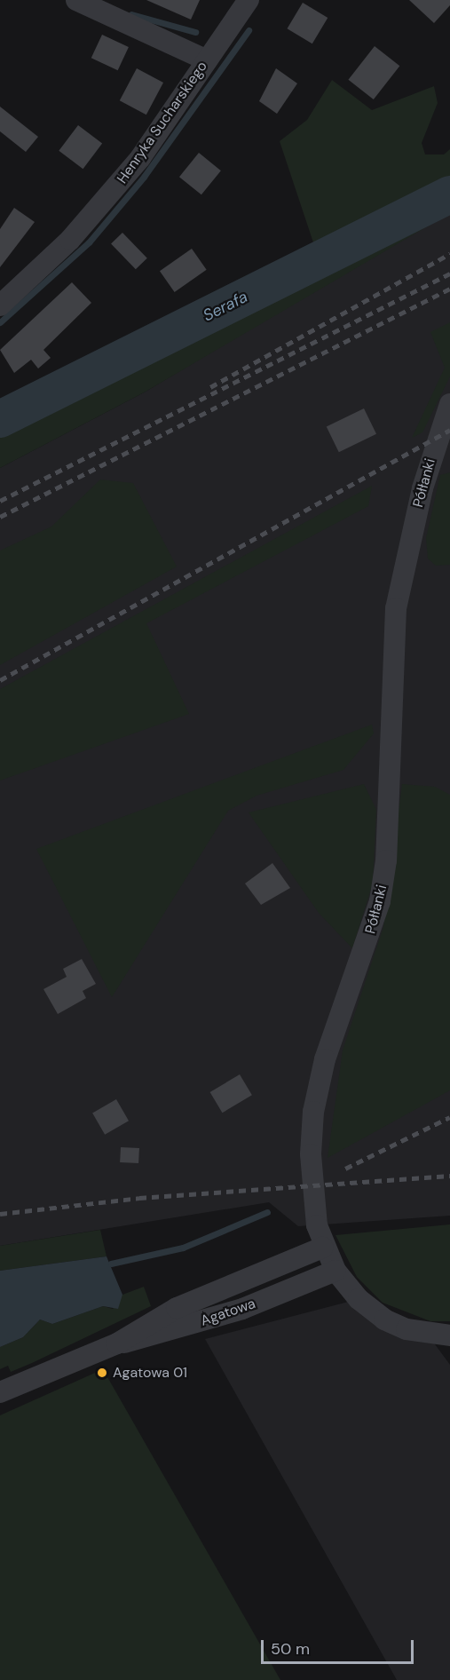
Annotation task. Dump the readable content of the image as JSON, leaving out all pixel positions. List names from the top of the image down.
{
  "streets": {
    "street": ["Henryka Sucharskiego", "Półłanki", "Agatowa"]
  },
  "crossings": [
    ["Półłanki", "Agatowa"]
  ],
  "water": ["Serafa"],
  "places": ["Agatowa 01"],
  "scale_bar": "50 m"
}
